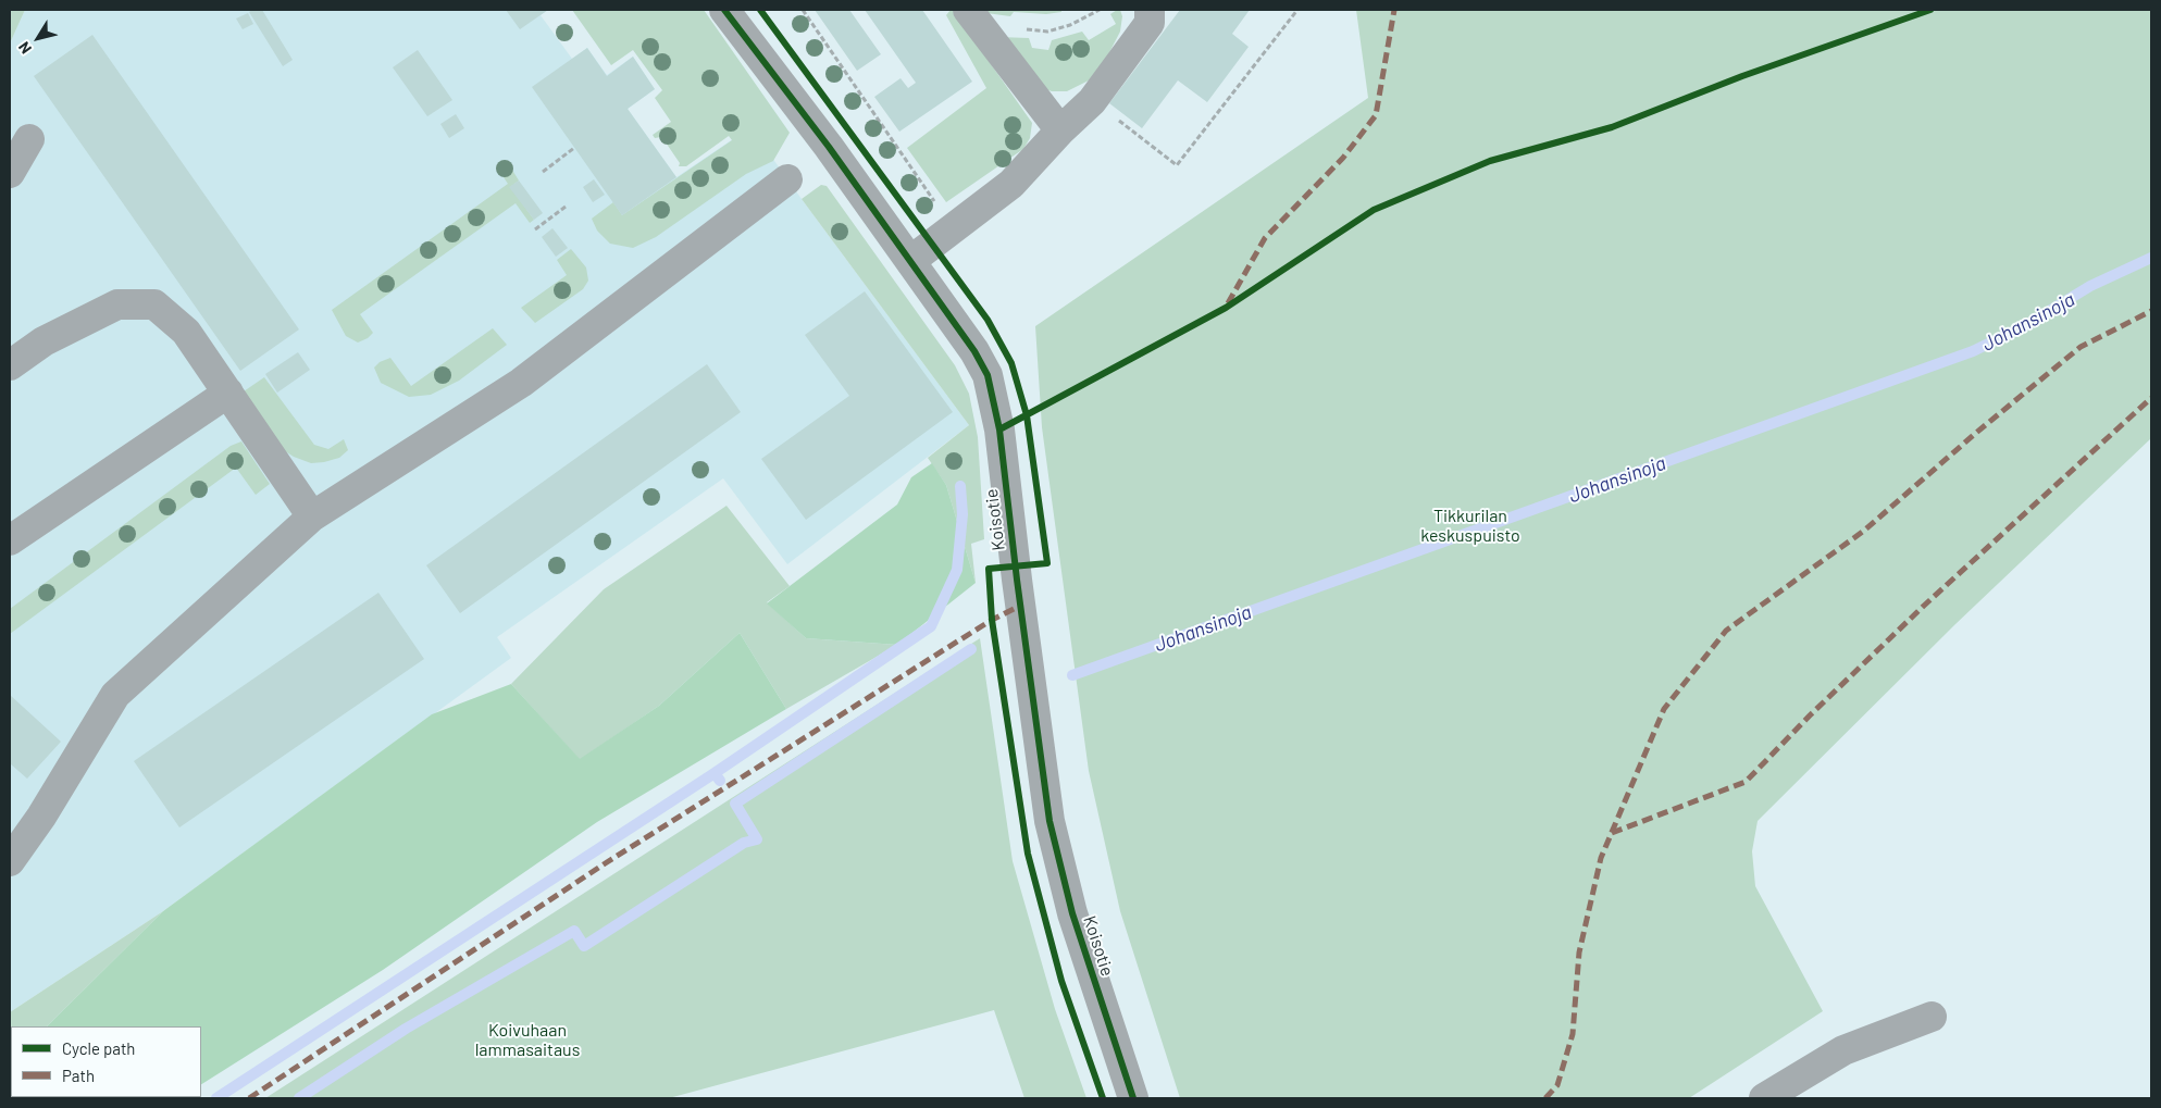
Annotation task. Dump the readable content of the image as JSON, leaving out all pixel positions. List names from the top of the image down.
{
  "streets": {
    "street": ["Koisotie"]
  },
  "water": ["Johansinoja"],
  "parks": ["Tikkurilan keskuspuisto", "Koivuhaan lammasaitaus"],
  "legend": ["Cycle path", "Path"],
  "north": "bottom left"
}
